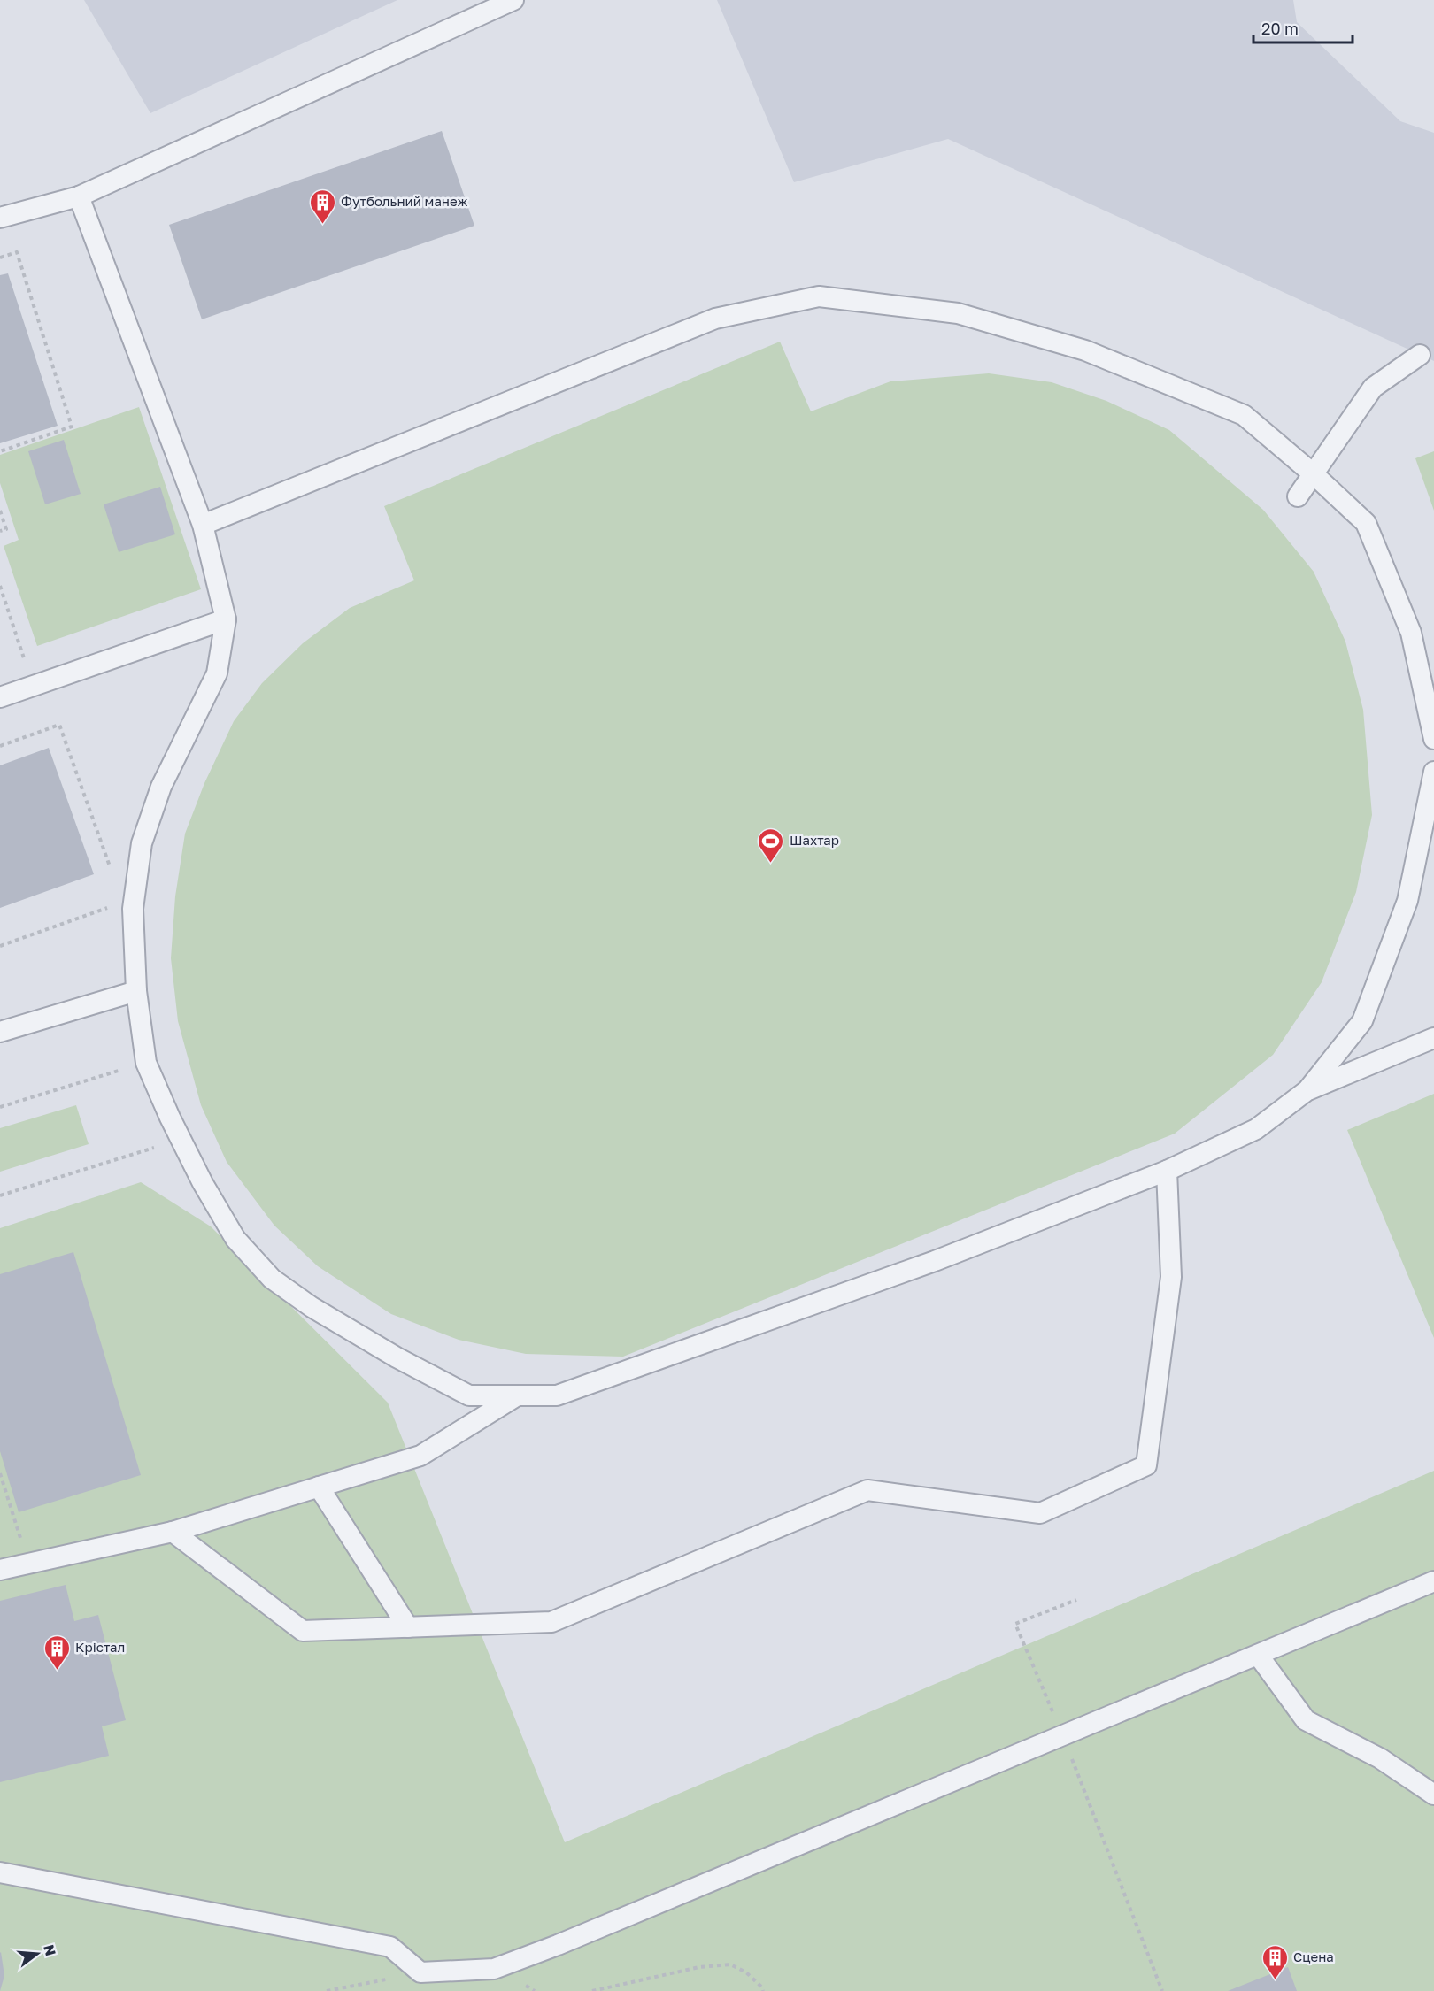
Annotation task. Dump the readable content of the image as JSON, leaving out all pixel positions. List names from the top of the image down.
{
  "places": {
    "building": ["Футбольний манеж", "Крістал", "Сцена"],
    "sports": ["Шахтар"]
  },
  "scale_bar": "20 m",
  "north": "right"
}
